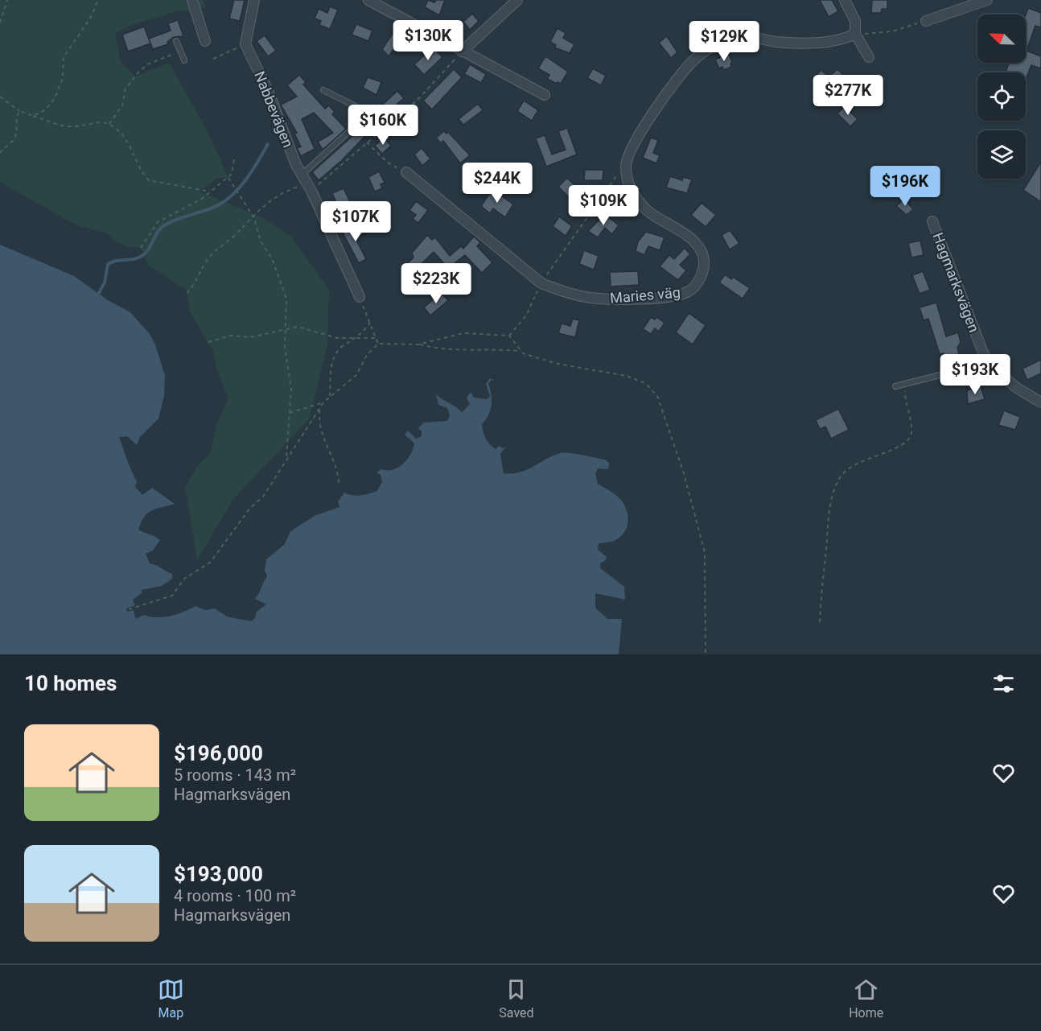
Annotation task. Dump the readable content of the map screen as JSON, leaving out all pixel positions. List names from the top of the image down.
{
  "streets": {
    "street": ["Nabbevägen", "Hagmarksvägen", "Maries väg"]
  },
  "north": "top left",
  "page": {
    "price": [
      "$130K",
      "$129K",
      "$277K",
      "$160K",
      "$244K",
      "$196K",
      "$109K",
      "$107K",
      "$223K",
      "$193K"
    ],
    "heading": "10 homes",
    "list": [
      {
        "name": "$196,000",
        "note": "5 rooms · 143 m² · Hagmarksvägen"
      },
      {
        "name": "$193,000",
        "note": "4 rooms · 100 m² · Hagmarksvägen"
      }
    ],
    "tabs": ["Map", "Saved", "Home"]
  }
}
